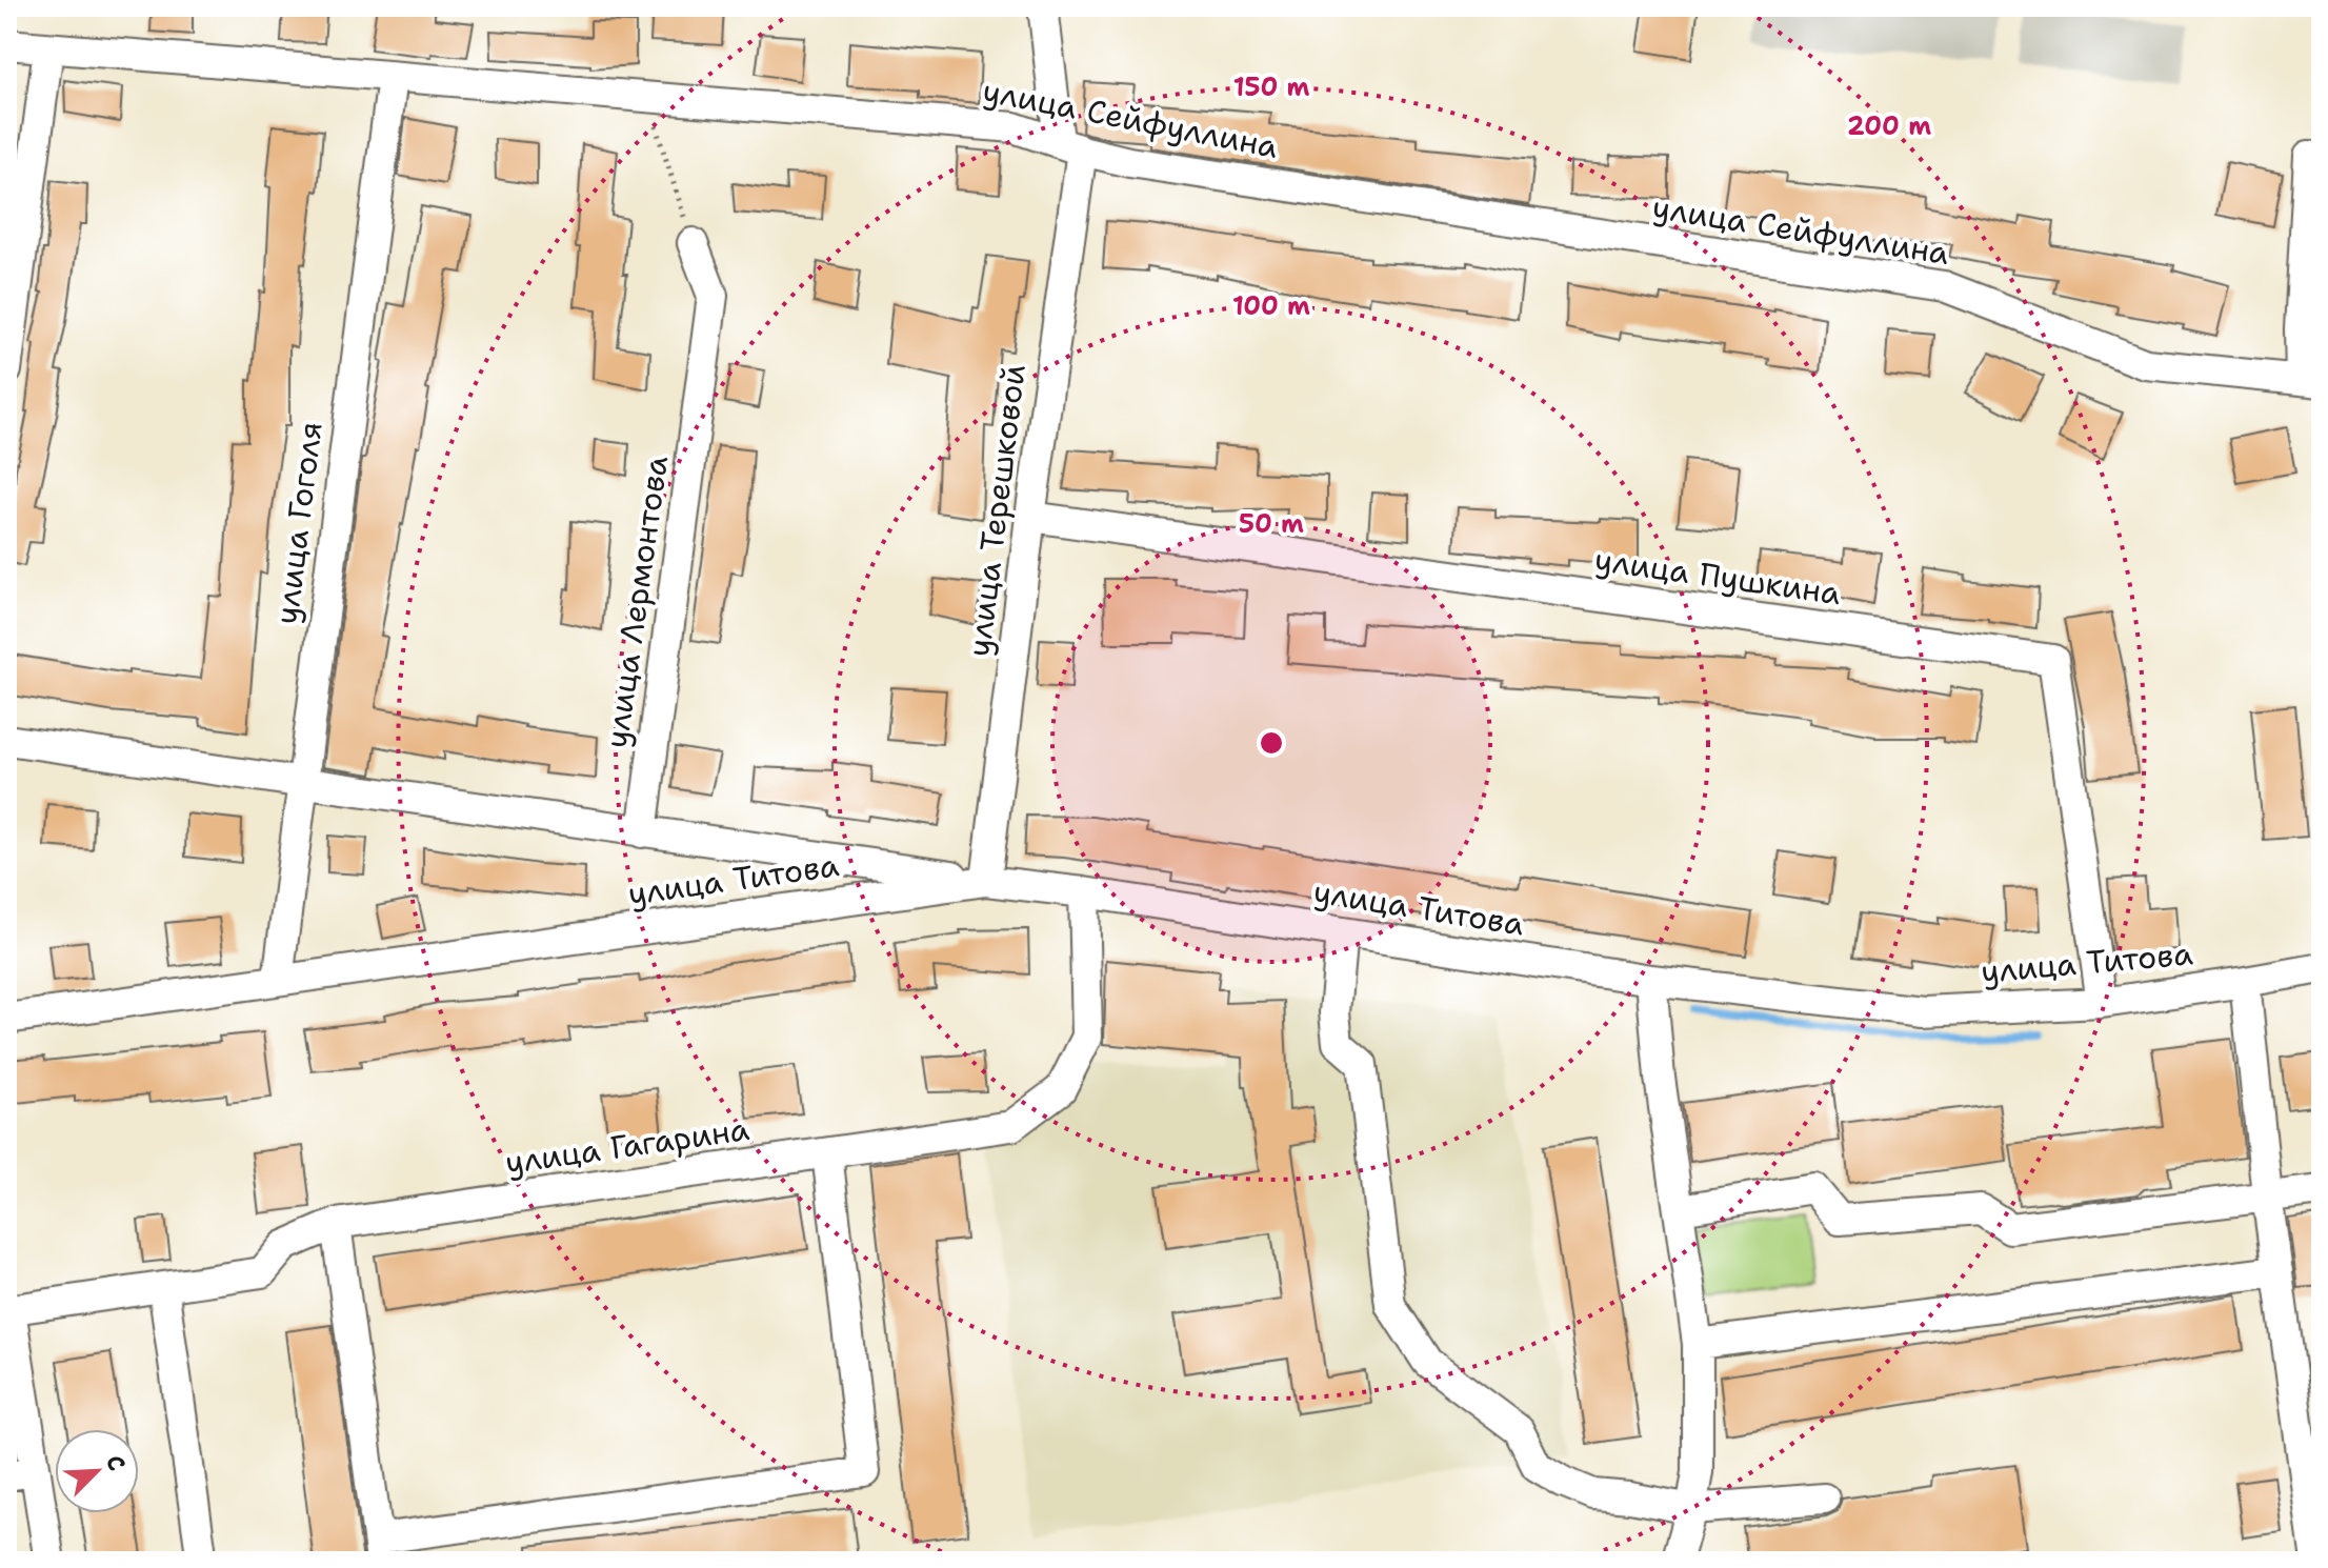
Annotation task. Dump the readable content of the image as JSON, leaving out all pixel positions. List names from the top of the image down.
{
  "streets": {
    "street": [
      "улица Сейфуллина",
      "улица Терешковой",
      "улица Гоголя",
      "улица Пушкина",
      "улица Лермонтова",
      "улица Титова",
      "улица Гагарина"
    ]
  },
  "crossings": [
    ["улица Сейфуллина", "улица Терешковой"],
    ["улица Сейфуллина", "улица Гоголя"],
    ["улица Терешковой", "улица Пушкина"],
    ["улица Терешковой", "улица Титова"],
    ["улица Гоголя", "улица Титова"],
    ["улица Пушкина", "улица Титова"],
    ["улица Титова", "улица Гагарина"]
  ],
  "north": "top right",
  "rings": [
    "150 m",
    "200 m",
    "100 m",
    "50 m"
  ]
}
